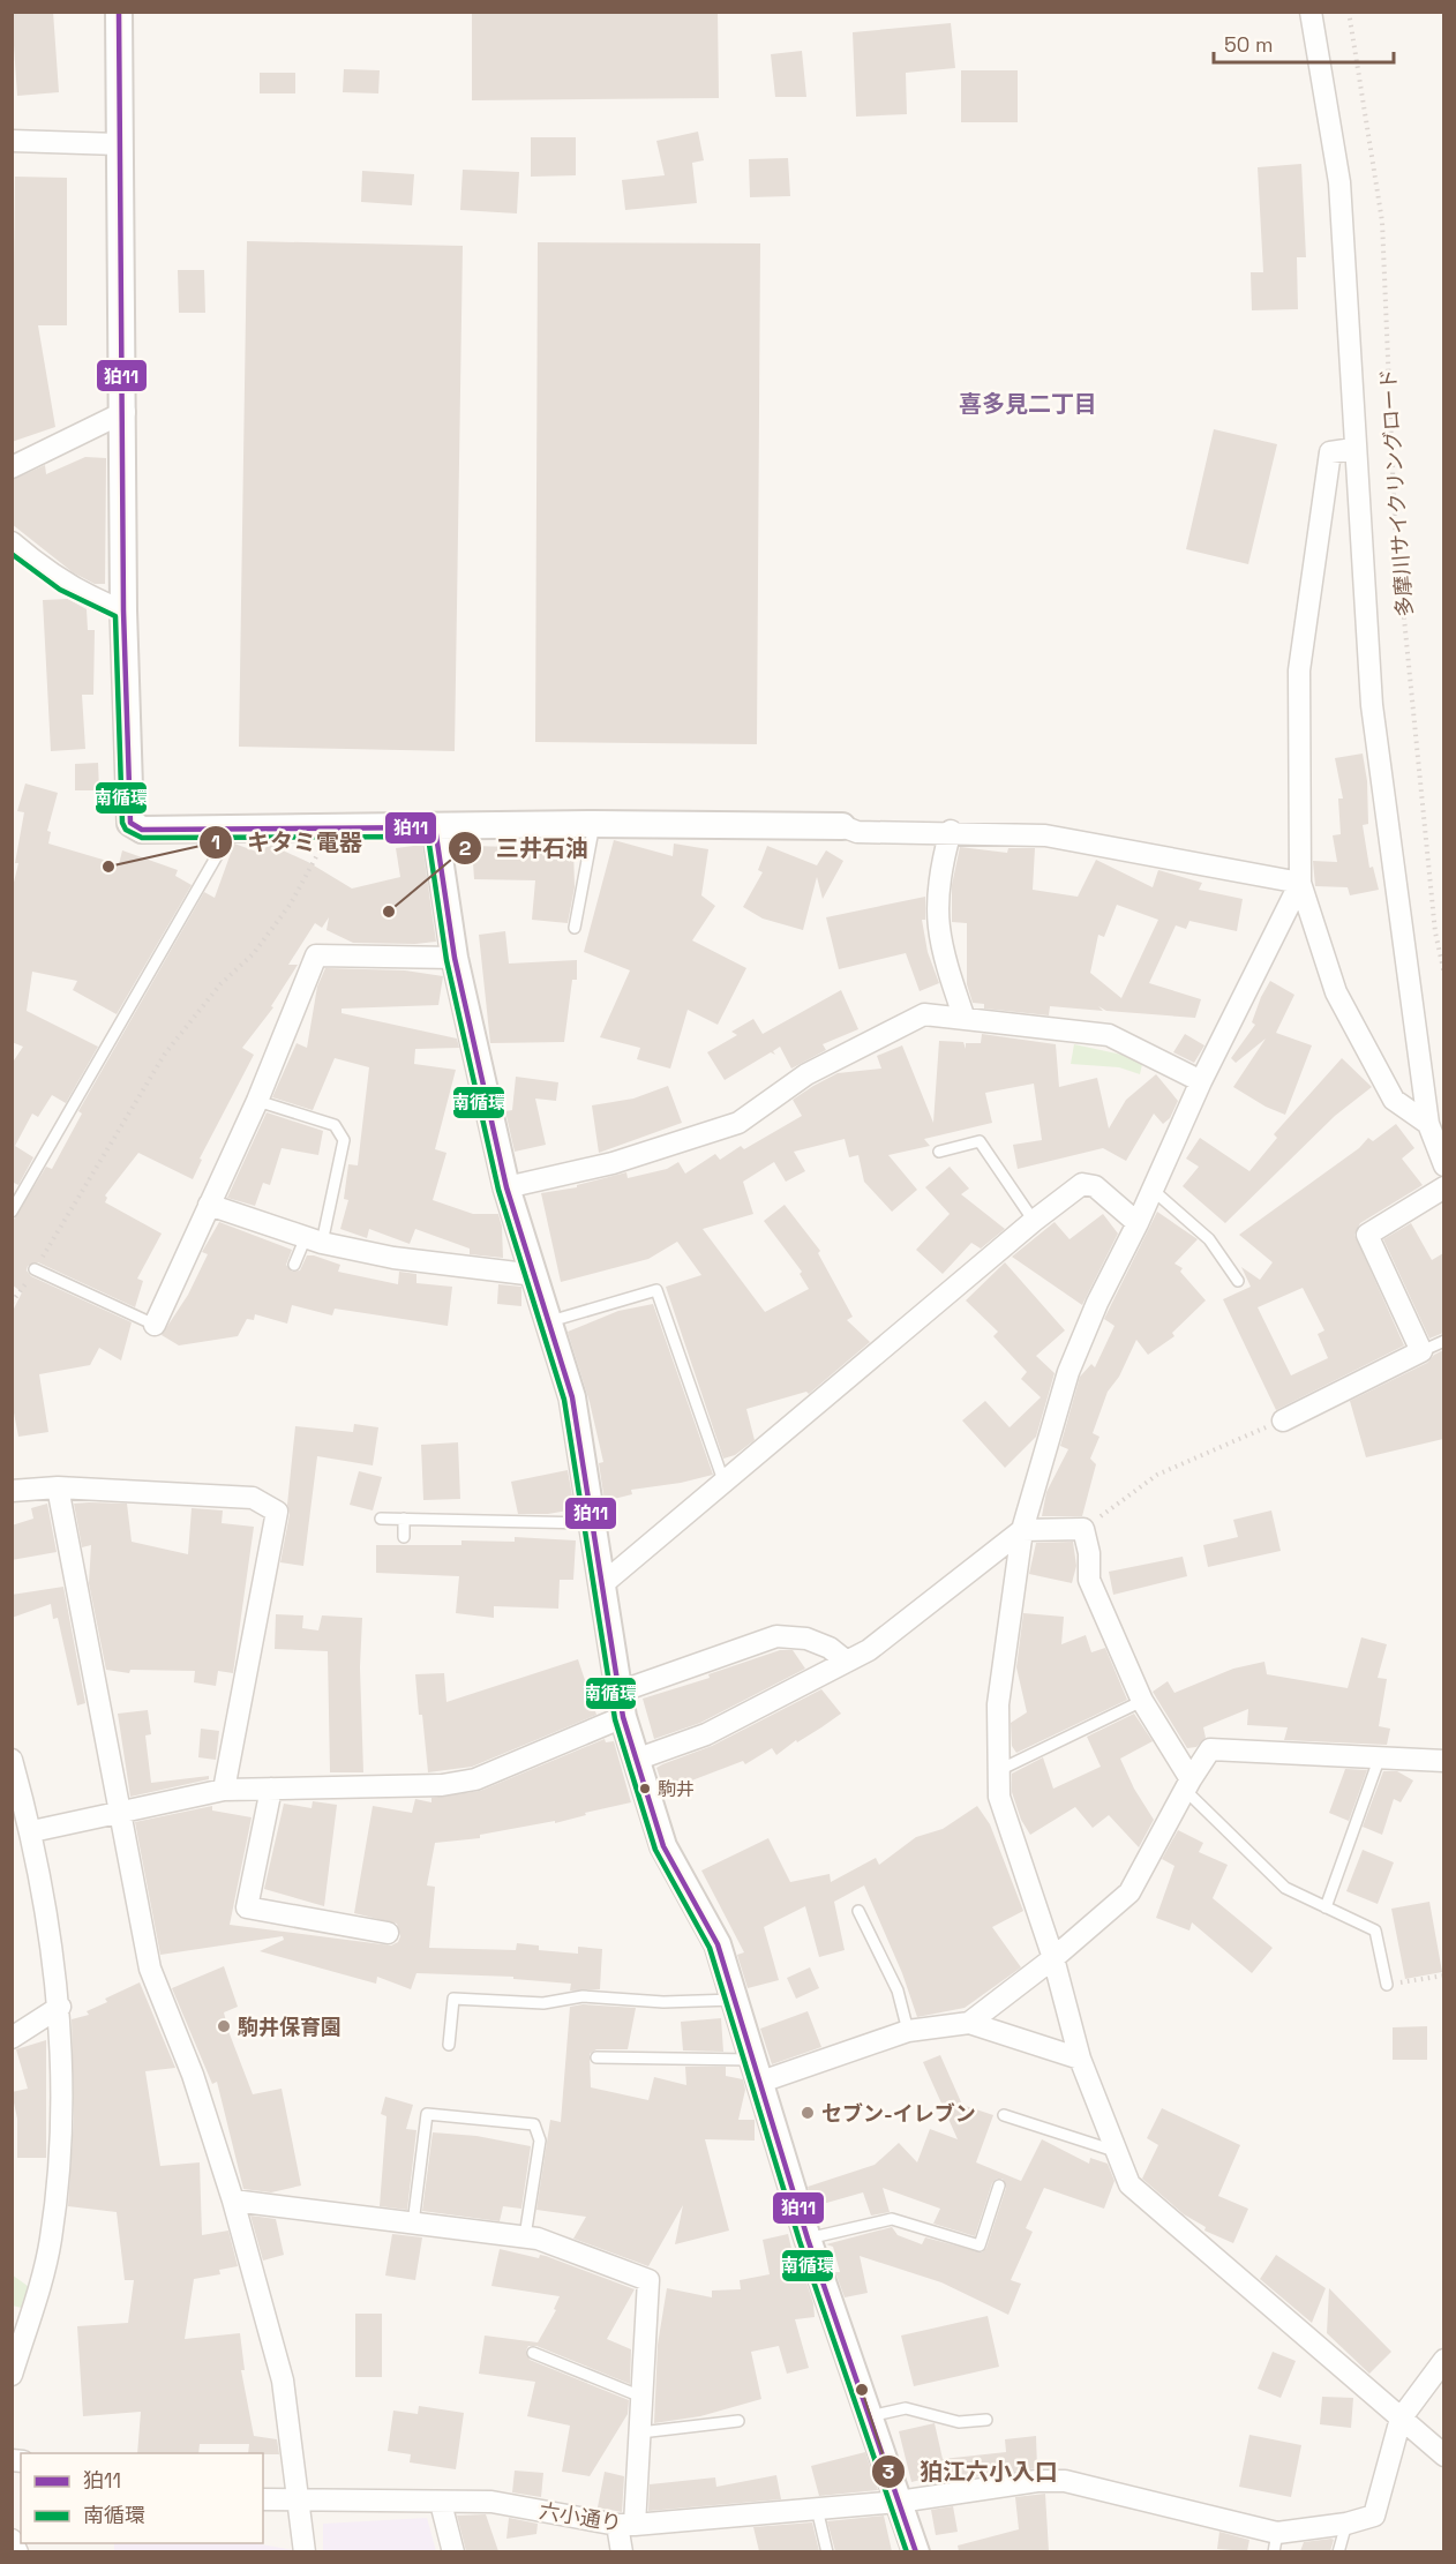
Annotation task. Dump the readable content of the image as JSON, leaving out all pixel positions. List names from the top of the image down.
{
  "streets": {
    "street": ["六小通り"],
    "path": ["多摩川サイクリングロード"]
  },
  "districts": ["喜多見二丁目"],
  "places": [
    "キタミ電器",
    "三井石油",
    "駒井",
    "駒井保育園",
    "セブン-イレブン",
    "狛江六小入口"
  ],
  "lines": ["transit line 狛11", "transit line 南循環"],
  "legend": ["狛11", "南循環"],
  "scale_bar": "50 m"
}
